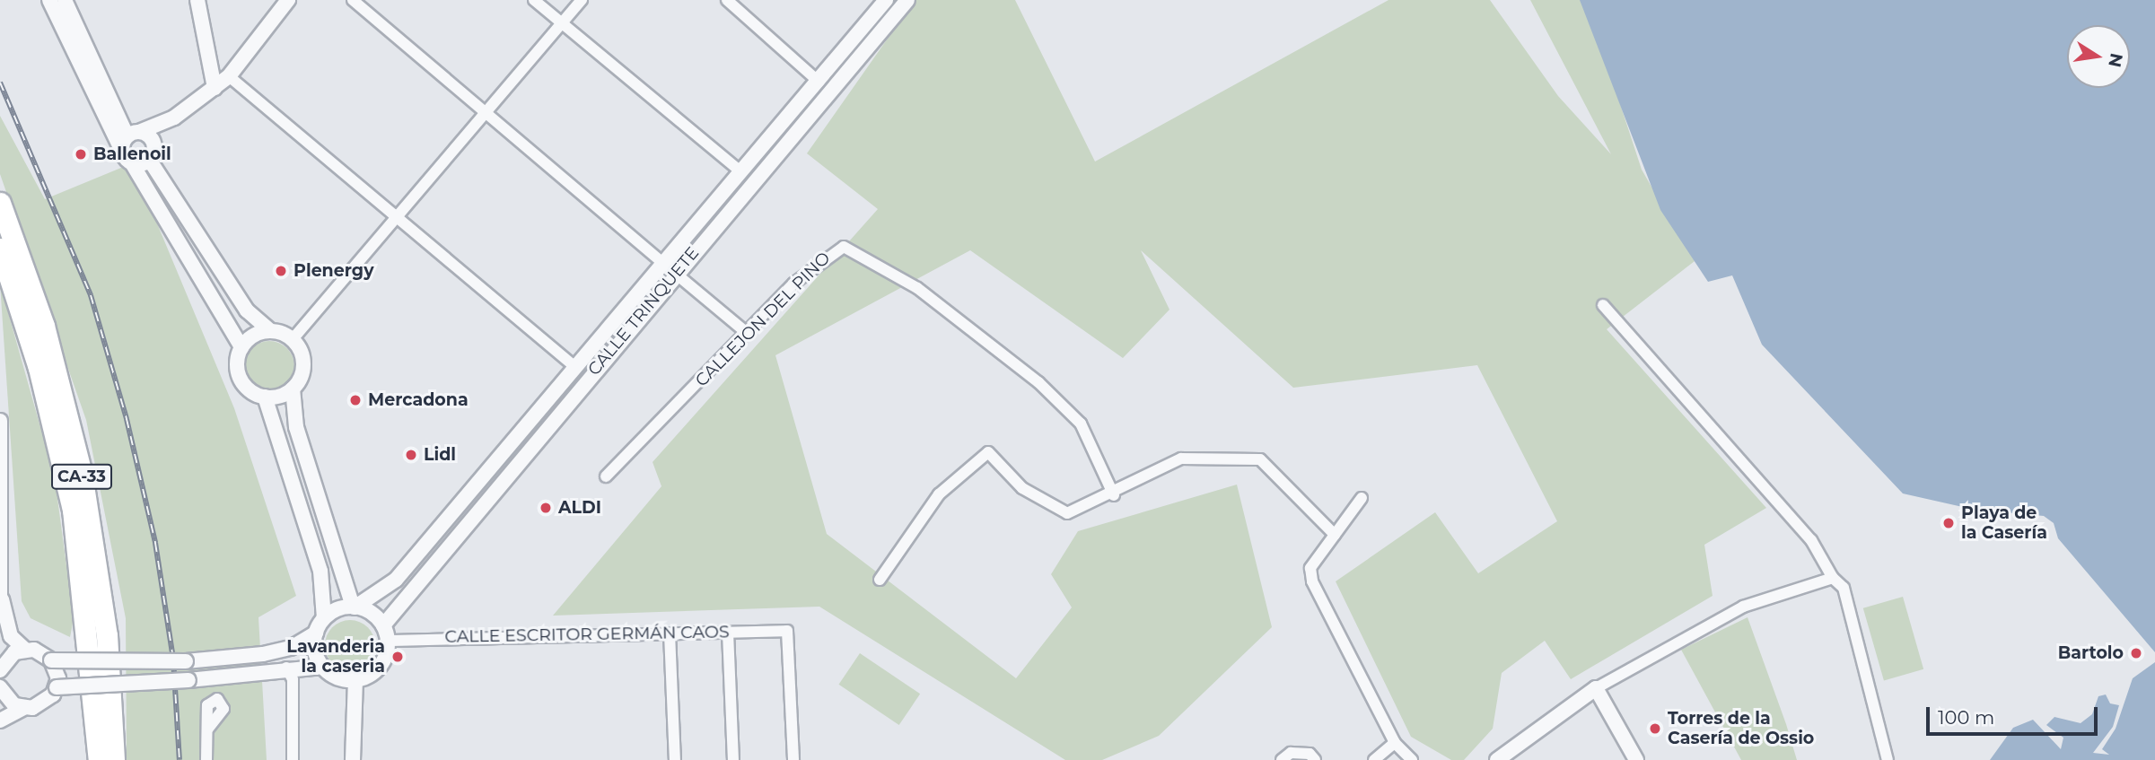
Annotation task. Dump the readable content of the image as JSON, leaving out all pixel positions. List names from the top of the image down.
{
  "streets": {
    "highway": ["CA-33"],
    "street": ["CALLE TRINQUETE", "CALLEJON DEL PINO", "CALLE ESCRITOR GERMÁN CAOS"]
  },
  "crossings": [
    ["CALLE TRINQUETE", "CALLE ESCRITOR GERMÁN CAOS"]
  ],
  "places": [
    "Ballenoil",
    "Plenergy",
    "Mercadona",
    "Lidl",
    "ALDI",
    "Playa de la Casería",
    "Bartolo",
    "Lavanderia la caseria",
    "Torres de la Casería de Ossio"
  ],
  "scale_bar": "100 m",
  "north": "right"
}
